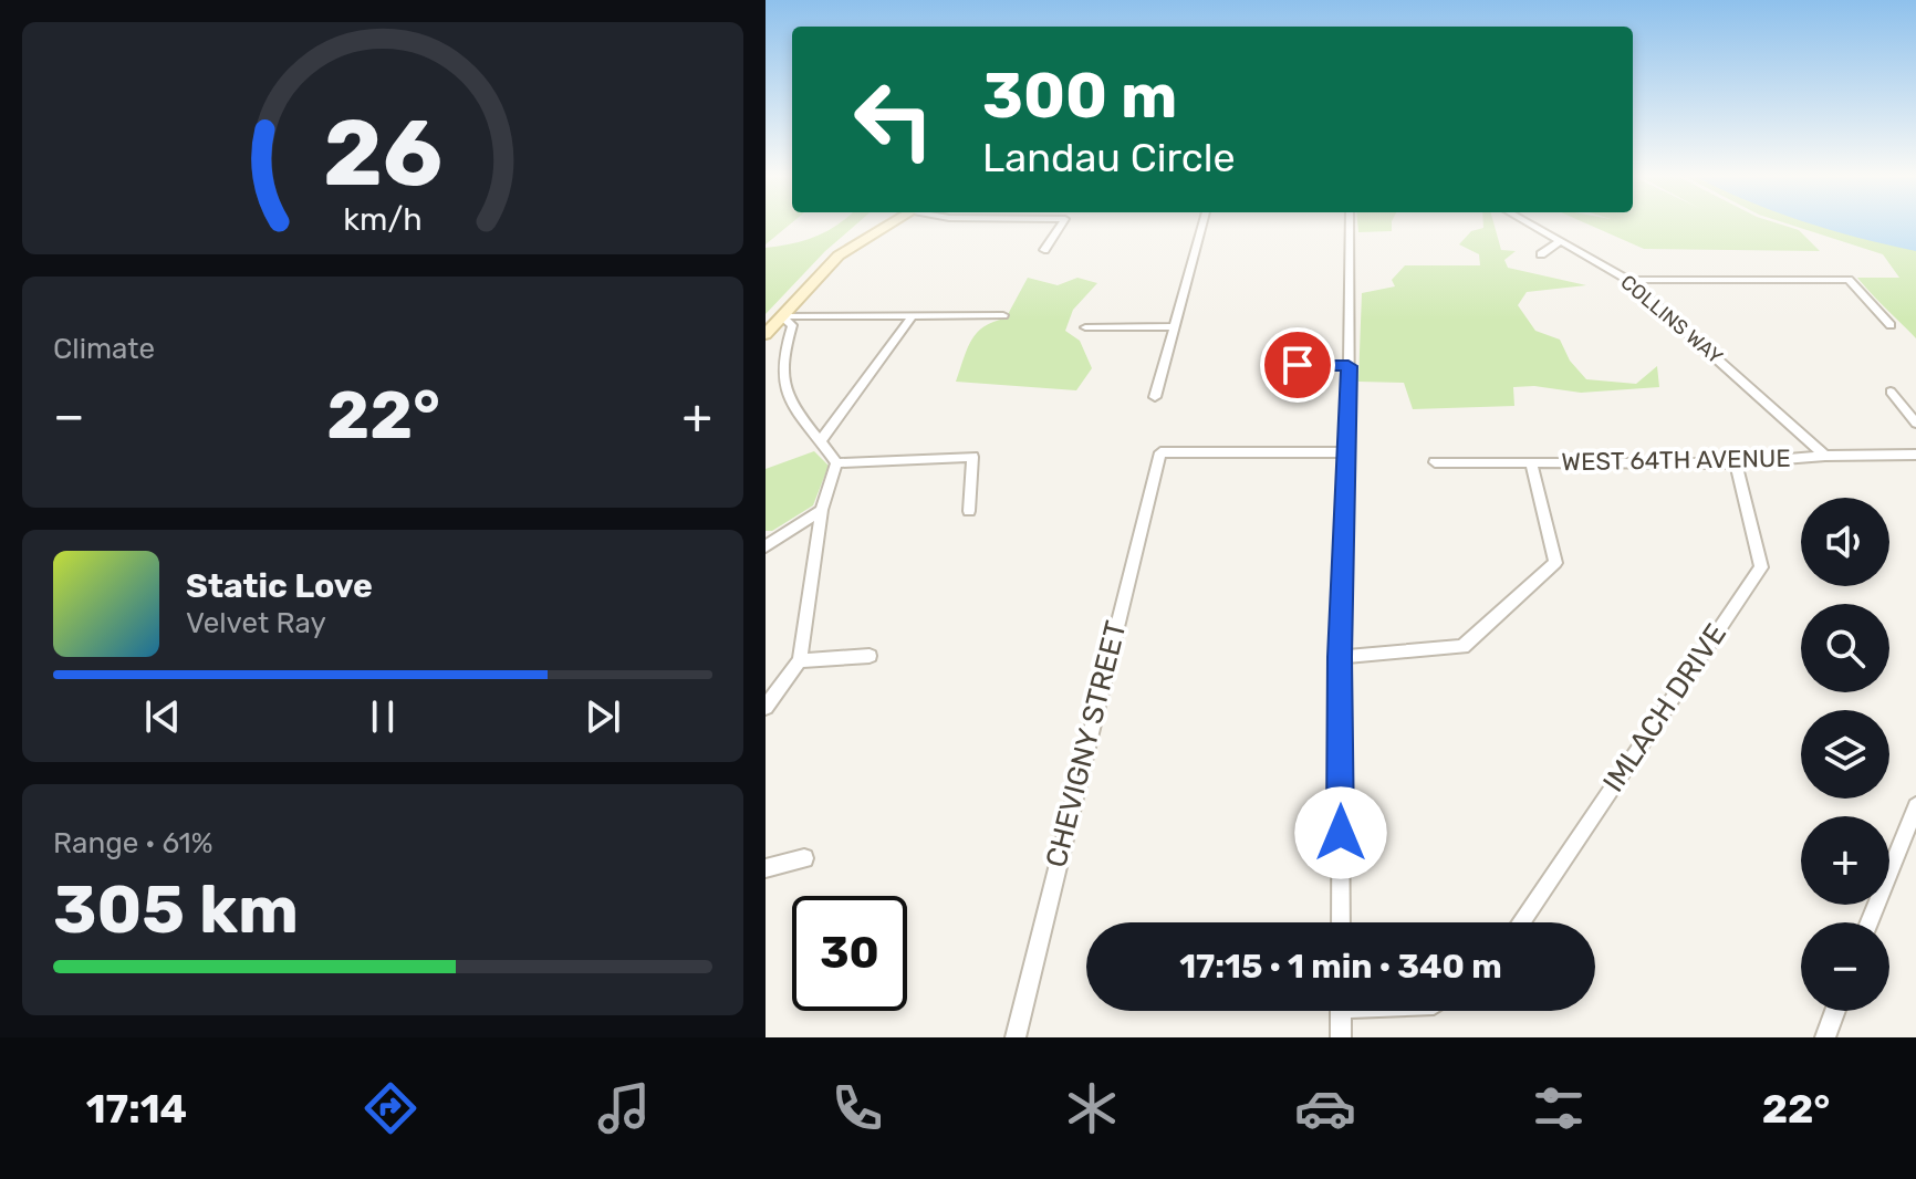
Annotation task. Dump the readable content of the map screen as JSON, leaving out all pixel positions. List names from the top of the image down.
{
  "streets": {
    "street": [
      "COLLINS WAY",
      "WEST 64TH AVENUE",
      "IMLACH DRIVE",
      "CHEVIGNY STREET"
    ]
  },
  "crossings": [
    ["COLLINS WAY", "WEST 64TH AVENUE"],
    ["WEST 64TH AVENUE", "IMLACH DRIVE"]
  ],
  "page": {
    "turn": ["300 m", "Landau Circle"],
    "tile": [
      "Climate",
      ["Range · 61%", "305 km"]
    ],
    "heat": ["−", "22°", "+"],
    "map_buttons": ["+", "−"],
    "song": ["Static Love", "Velvet Ray"],
    "limit": "30",
    "trip": "17:15 · 1 min · 340 m",
    "tabs": ["17:14", "22°"],
    "gauge": ["26", "km/h"]
  }
}
